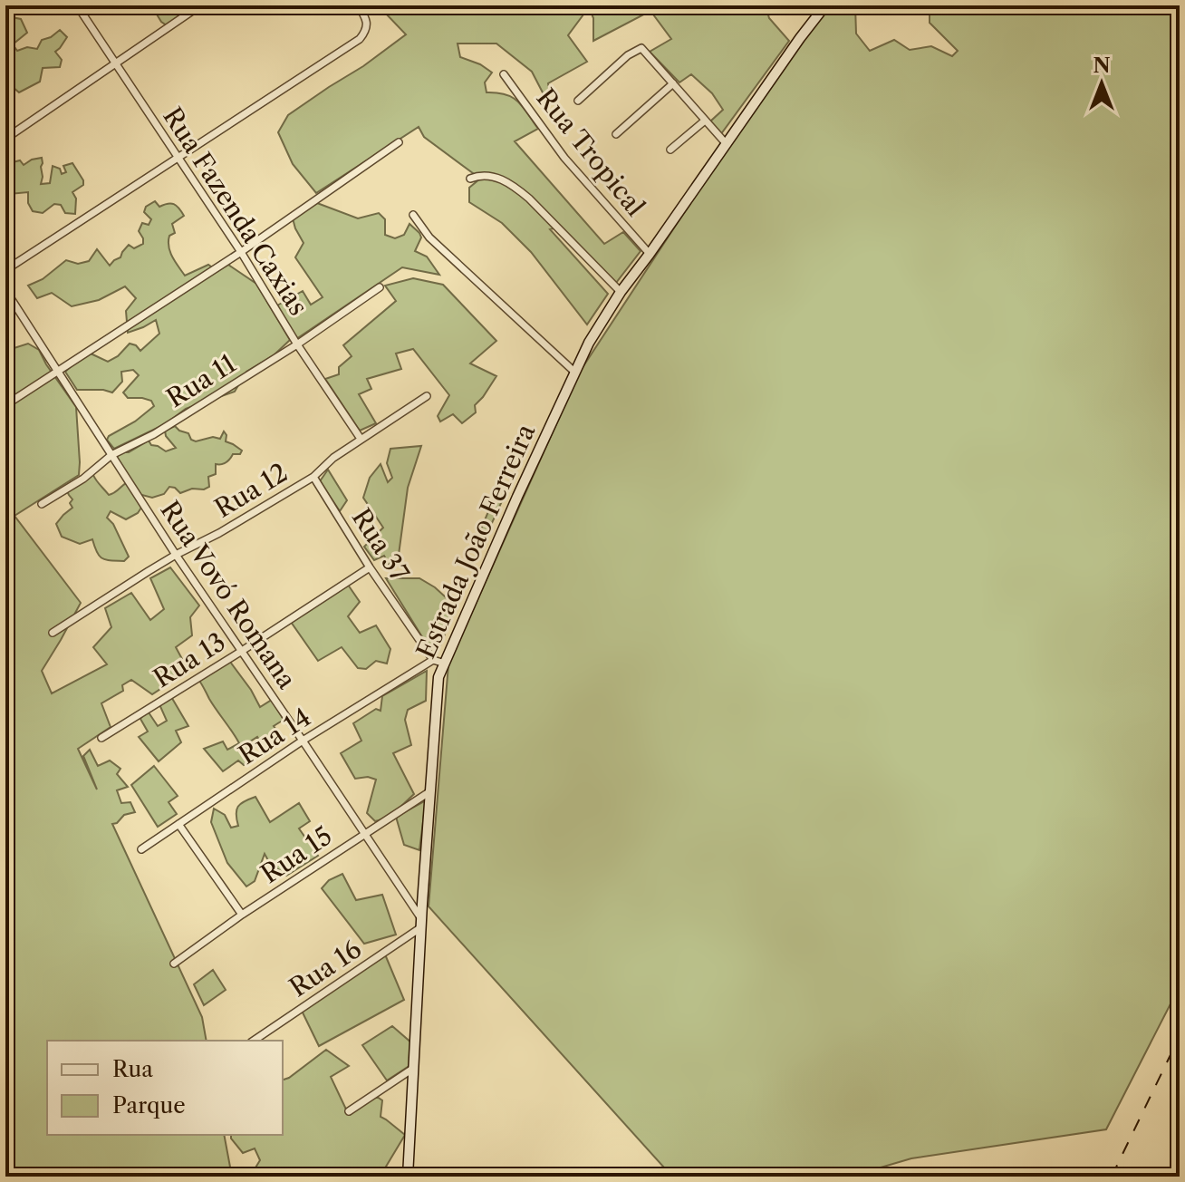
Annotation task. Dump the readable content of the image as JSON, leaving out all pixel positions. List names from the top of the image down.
{
  "streets": {
    "street": [
      "Rua Tropical",
      "Rua Fazenda Caxias",
      "Rua 11",
      "Rua 12",
      "Estrada João Ferreira",
      "Rua 37",
      "Rua Vovó Romana",
      "Rua 13",
      "Rua 14",
      "Rua 15",
      "Rua 16"
    ]
  },
  "crossings": [
    ["Rua Tropical", "Estrada João Ferreira"],
    ["Rua Fazenda Caxias", "Rua 11"],
    ["Rua Fazenda Caxias", "Rua 12"],
    ["Rua 11", "Rua Vovó Romana"],
    ["Rua 12", "Rua 37"],
    ["Rua 12", "Rua Vovó Romana"],
    ["Estrada João Ferreira", "Rua Vovó Romana"],
    ["Estrada João Ferreira", "Rua 15"],
    ["Estrada João Ferreira", "Rua 16"],
    ["Rua 37", "Rua 13"],
    ["Rua 37", "Rua 14"],
    ["Rua Vovó Romana", "Rua 13"],
    ["Rua Vovó Romana", "Rua 14"],
    ["Rua Vovó Romana", "Rua 15"],
    ["Rua Vovó Romana", "Rua 16"]
  ],
  "legend": ["Rua", "Parque"],
  "north": "top"
}
